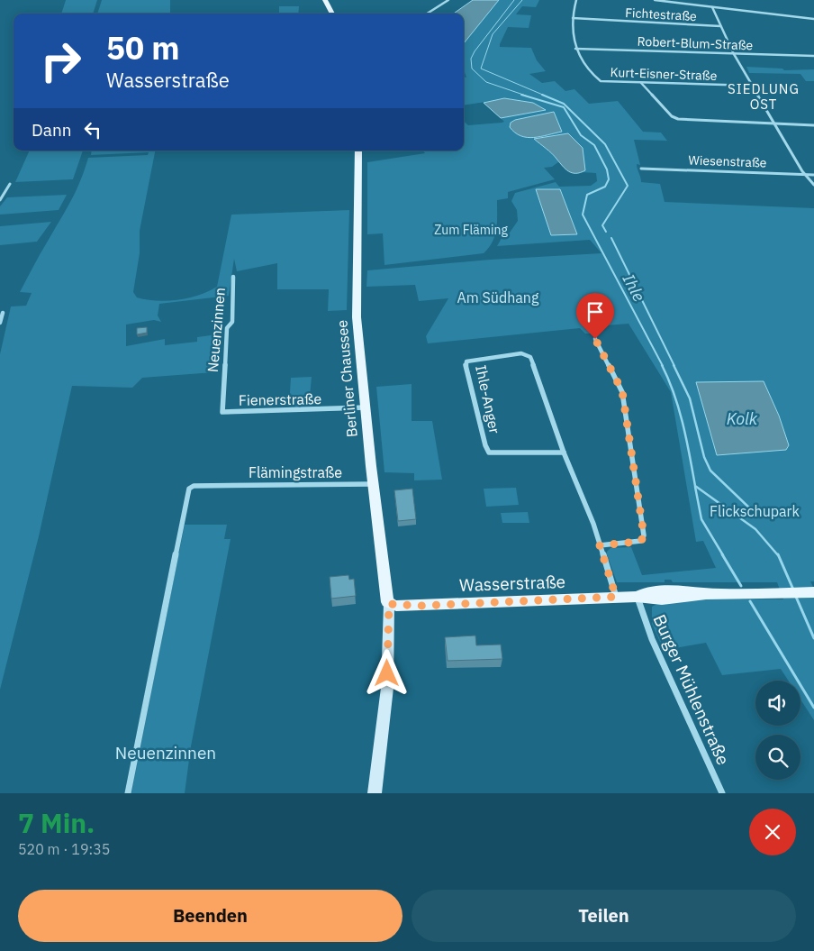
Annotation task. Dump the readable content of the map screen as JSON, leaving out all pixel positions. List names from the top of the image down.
{
  "streets": {
    "main road": ["Berliner Chaussee", "Wasserstraße"],
    "street": [
      "Fichtestraße",
      "Robert-Blum-Straße",
      "Kurt-Eisner-Straße",
      "Wiesenstraße",
      "Neuenzinnen",
      "Fienerstraße",
      "Ihle-Anger",
      "Flämingstraße",
      "Burger Mühlenstraße"
    ]
  },
  "crossings": [
    ["Robert-Blum-Straße", "Kurt-Eisner-Straße"],
    ["Neuenzinnen", "Fienerstraße"],
    ["Berliner Chaussee", "Fienerstraße"],
    ["Berliner Chaussee", "Flämingstraße"],
    ["Berliner Chaussee", "Wasserstraße"],
    ["Ihle-Anger", "Wasserstraße"],
    ["Wasserstraße", "Burger Mühlenstraße"]
  ],
  "districts": ["SIEDLUNG OST"],
  "water": ["Ihle", "Kolk"],
  "parks": [
    "Zum Fläming",
    "Am Südhang",
    "Flickschupark",
    "Neuenzinnen"
  ],
  "page": {
    "turn": ["50 m", "Wasserstraße"],
    "then": "Dann",
    "heading": ["7 Min.", "520 m · 19:35"],
    "buttons": ["Beenden", "Teilen"]
  }
}
